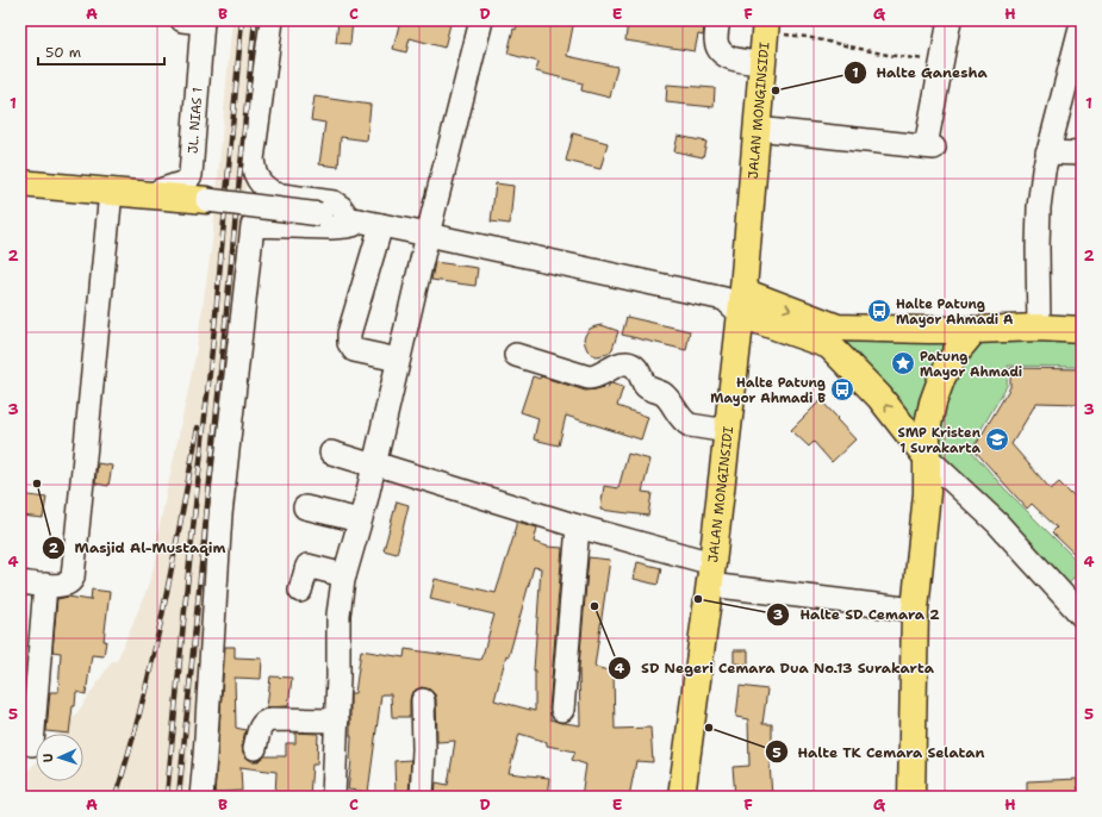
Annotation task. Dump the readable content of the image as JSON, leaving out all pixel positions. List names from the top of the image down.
{
  "streets": {
    "main road": ["JALAN MONGINSIDI"],
    "street": ["JL. NIAS 1"]
  },
  "places": {
    "other": [
      "Halte Ganesha",
      "Masjid Al-Mustaqim",
      "Halte SD Cemara 2",
      "SD Negeri Cemara Dua No.13 Surakarta",
      "Halte TK Cemara Selatan"
    ],
    "bus stop": ["Halte Patung Mayor Ahmadi A", "Halte Patung Mayor Ahmadi B"],
    "place": ["Patung Mayor Ahmadi"],
    "school or university": ["SMP Kristen 1 Surakarta"]
  },
  "scale_bar": "50 m",
  "north": "left",
  "grid": {
    "columns": [
      "A",
      "B",
      "C",
      "D",
      "E",
      "F",
      "G",
      "H"
    ],
    "rows": [
      "1",
      "2",
      "3",
      "4",
      "5"
    ]
  }
}
